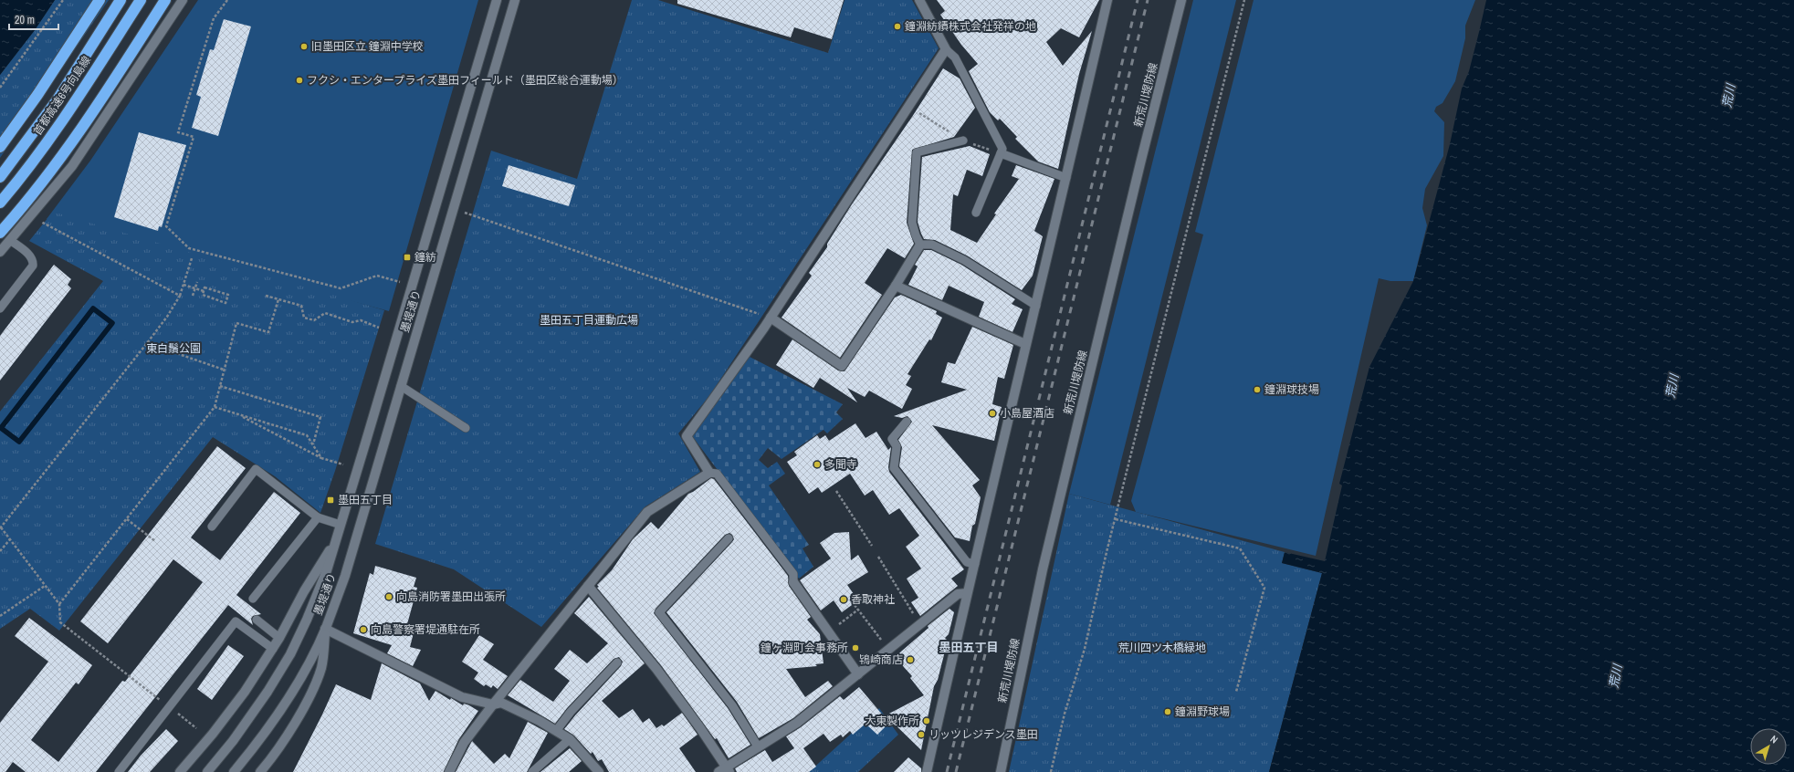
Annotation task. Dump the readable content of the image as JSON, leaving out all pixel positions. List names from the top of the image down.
{
  "streets": {
    "highway": ["首都高速6号向島線"],
    "street": ["新荒川堤防線", "墨堤通り"]
  },
  "districts": ["墨田五丁目"],
  "water": ["荒川"],
  "parks": ["墨田五丁目運動広場", "東白鬚公園", "荒川四ツ木橋緑地"],
  "places": {
    "other": [
      "鐘淵紡績株式会社発祥の地",
      "旧墨田区立 鐘淵中学校",
      "フクシ・エンタープライズ墨田フィールド（墨田区総合運動場）",
      "鐘淵球技場",
      "小島屋酒店",
      "多聞寺",
      "向島消防署墨田出張所",
      "香取神社",
      "向島警察署堤通駐在所",
      "鐘ヶ淵町会事務所",
      "鴇崎商店",
      "鐘淵野球場",
      "大東製作所",
      "リッツレジデンス墨田"
    ],
    "transit": ["鐘紡", "墨田五丁目"]
  },
  "scale_bar": "20 m",
  "north": "top right"
}
